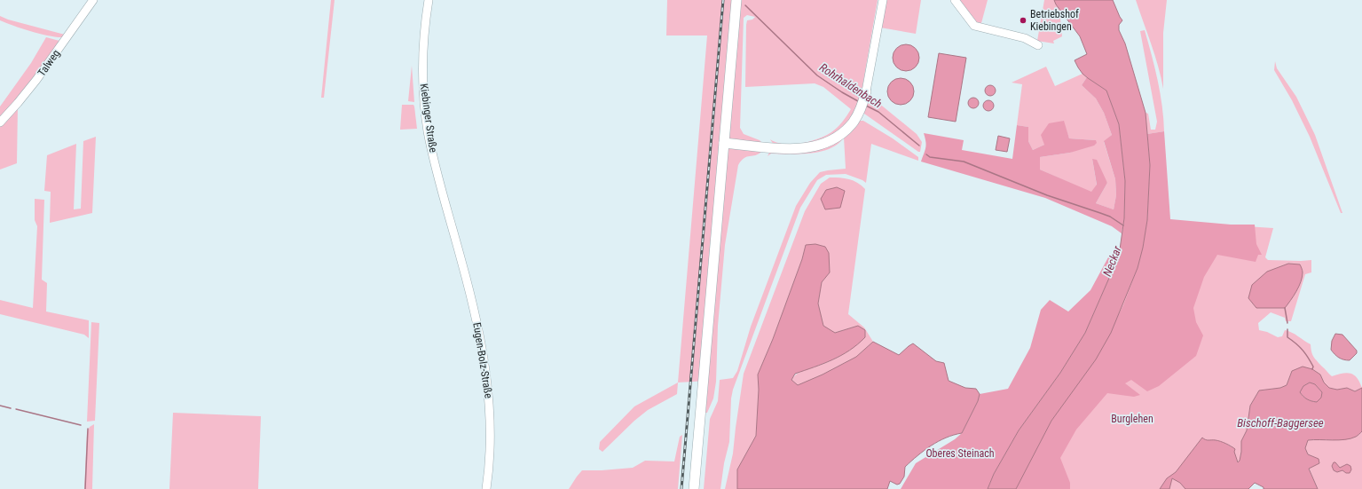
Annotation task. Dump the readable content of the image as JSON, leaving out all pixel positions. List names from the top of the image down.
{
  "streets": {
    "street": ["Talweg", "Kiebinger Straße", "Eugen-Bolz-Straße"]
  },
  "crossings": [
    ["Kiebinger Straße", "Eugen-Bolz-Straße"]
  ],
  "water": ["Rohrhaldenbach", "Neckar", "Bischoff-Baggersee"],
  "parks": ["Burglehen", "Oberes Steinach"],
  "places": ["Betriebshof Kiebingen"]
}
